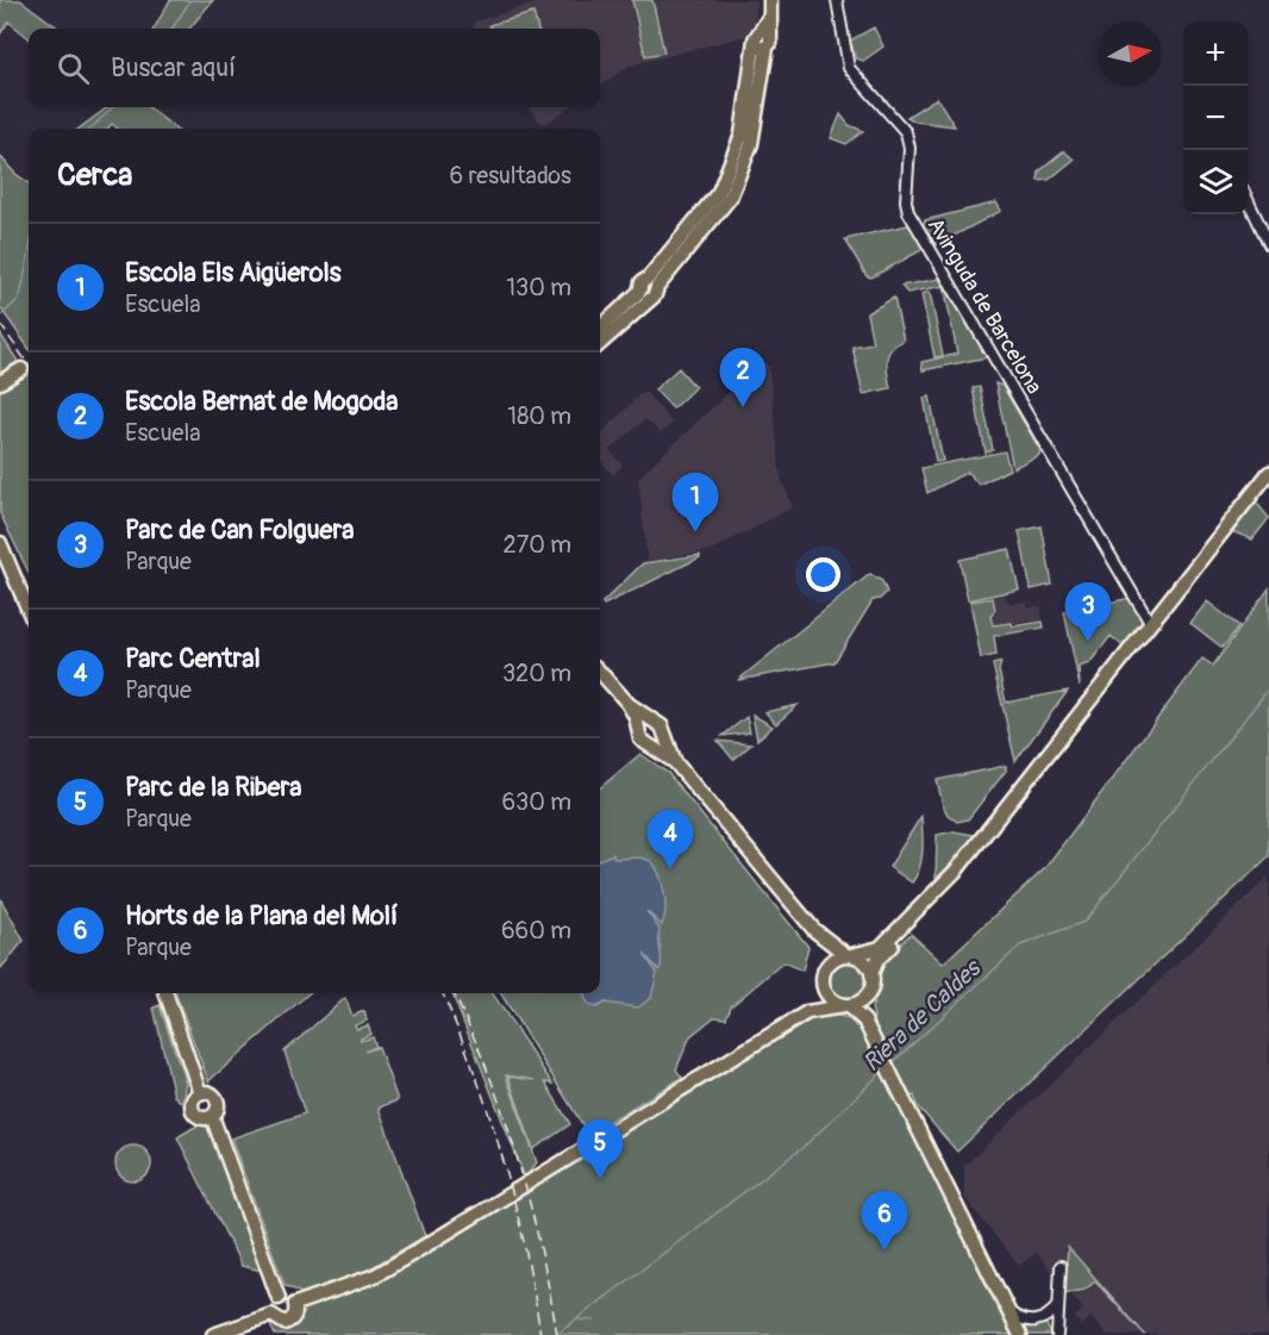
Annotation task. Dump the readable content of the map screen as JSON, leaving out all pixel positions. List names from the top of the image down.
{
  "streets": {
    "street": ["Avinguda de Barcelona"]
  },
  "water": ["Riera de Caldes"],
  "north": "right",
  "page": {
    "map_buttons": ["+", "−"],
    "search": "Buscar aquí",
    "heading": ["Cerca", "6 resultados"],
    "list": [
      {
        "mark": "1",
        "name": "Escola Els Aigüerols",
        "note": "Escuela",
        "value": "130 m"
      },
      {
        "mark": "2",
        "name": "Escola Bernat de Mogoda",
        "note": "Escuela",
        "value": "180 m"
      },
      {
        "mark": "3",
        "name": "Parc de Can Folguera",
        "note": "Parque",
        "value": "270 m"
      },
      {
        "mark": "4",
        "name": "Parc Central",
        "note": "Parque",
        "value": "320 m"
      },
      {
        "mark": "5",
        "name": "Parc de la Ribera",
        "note": "Parque",
        "value": "630 m"
      },
      {
        "mark": "6",
        "name": "Horts de la Plana del Molí",
        "note": "Parque",
        "value": "660 m"
      }
    ],
    "pins": [
      "2",
      "1",
      "3",
      "4",
      "5",
      "6"
    ]
  }
}
